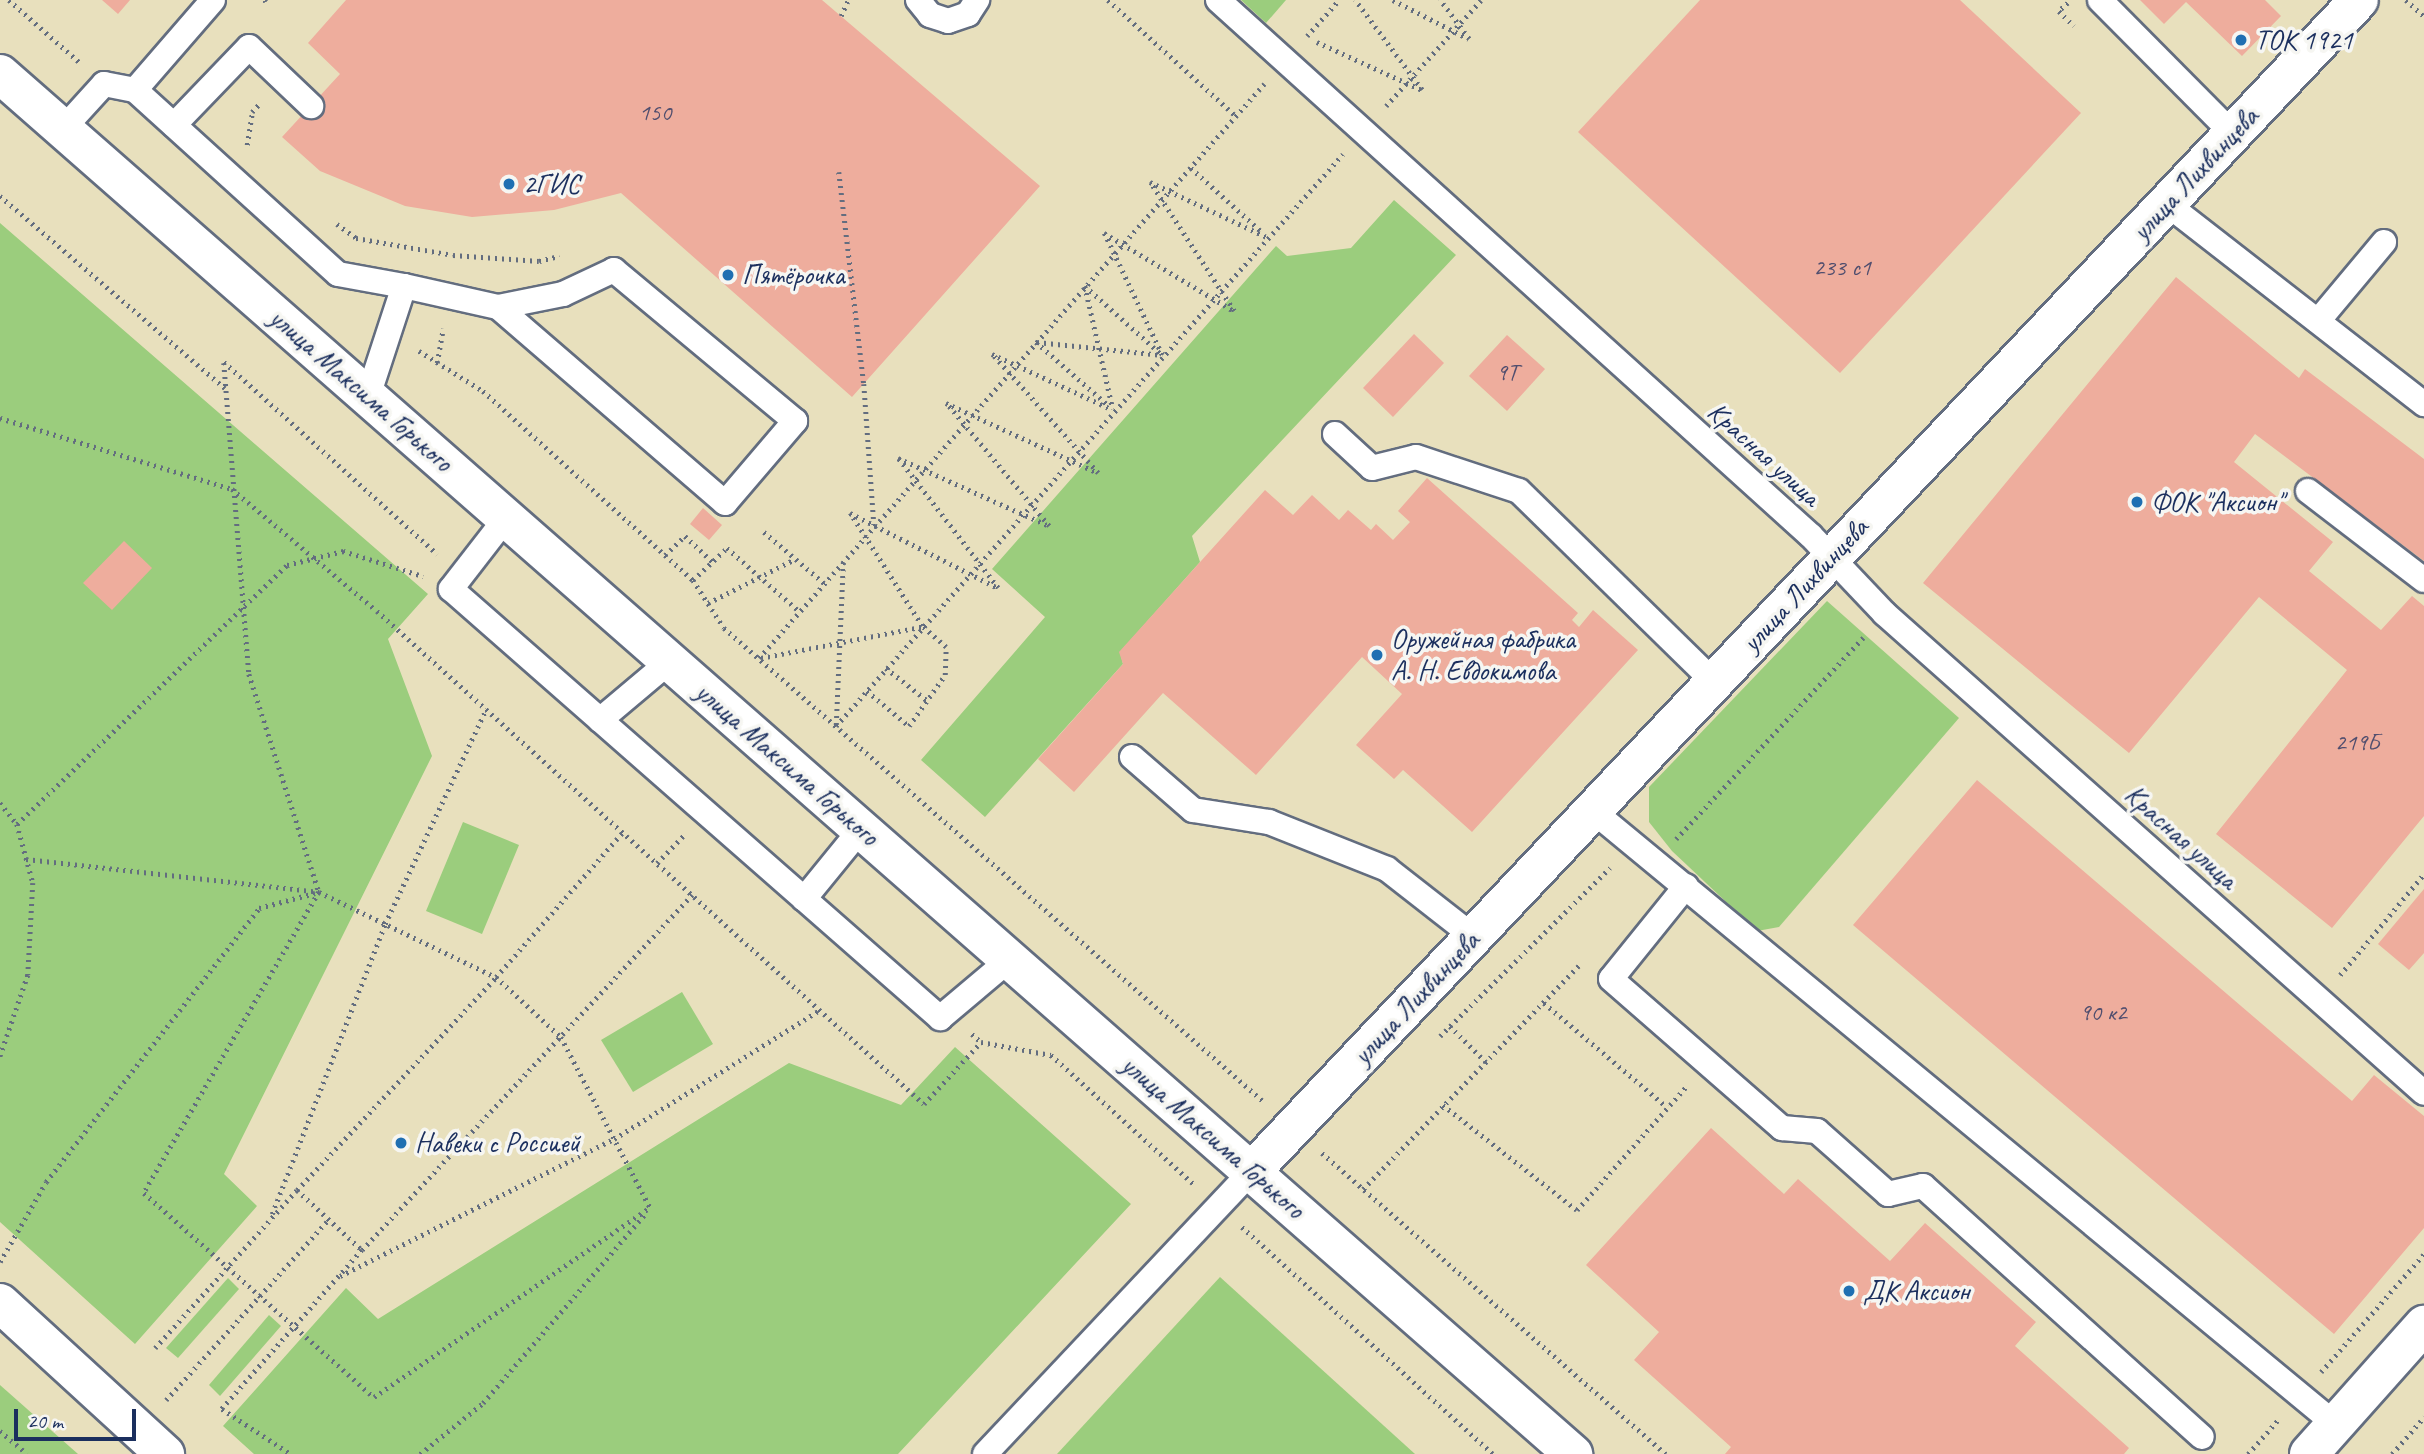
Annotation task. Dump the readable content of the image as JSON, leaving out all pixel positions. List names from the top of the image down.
{
  "streets": {
    "main road": ["улица Лихвинцева", "улица Максима Горького"],
    "lane": ["Красная улица"]
  },
  "crossings": [
    ["улица Лихвинцева", "улица Максима Горького"],
    ["улица Лихвинцева", "Красная улица"]
  ],
  "places": [
    "ТОК 1921",
    "2ГИС",
    "Пятёрочка",
    "ФОК \"Аксион\"",
    "Оружейная фабрика А. Н. Евдокимова",
    "Навеки с Россией",
    "ДК Аксион"
  ],
  "house_numbers": [
    "150",
    "233 с1",
    "9Т",
    "219Б",
    "90 к2"
  ],
  "scale_bar": "20 m"
}
